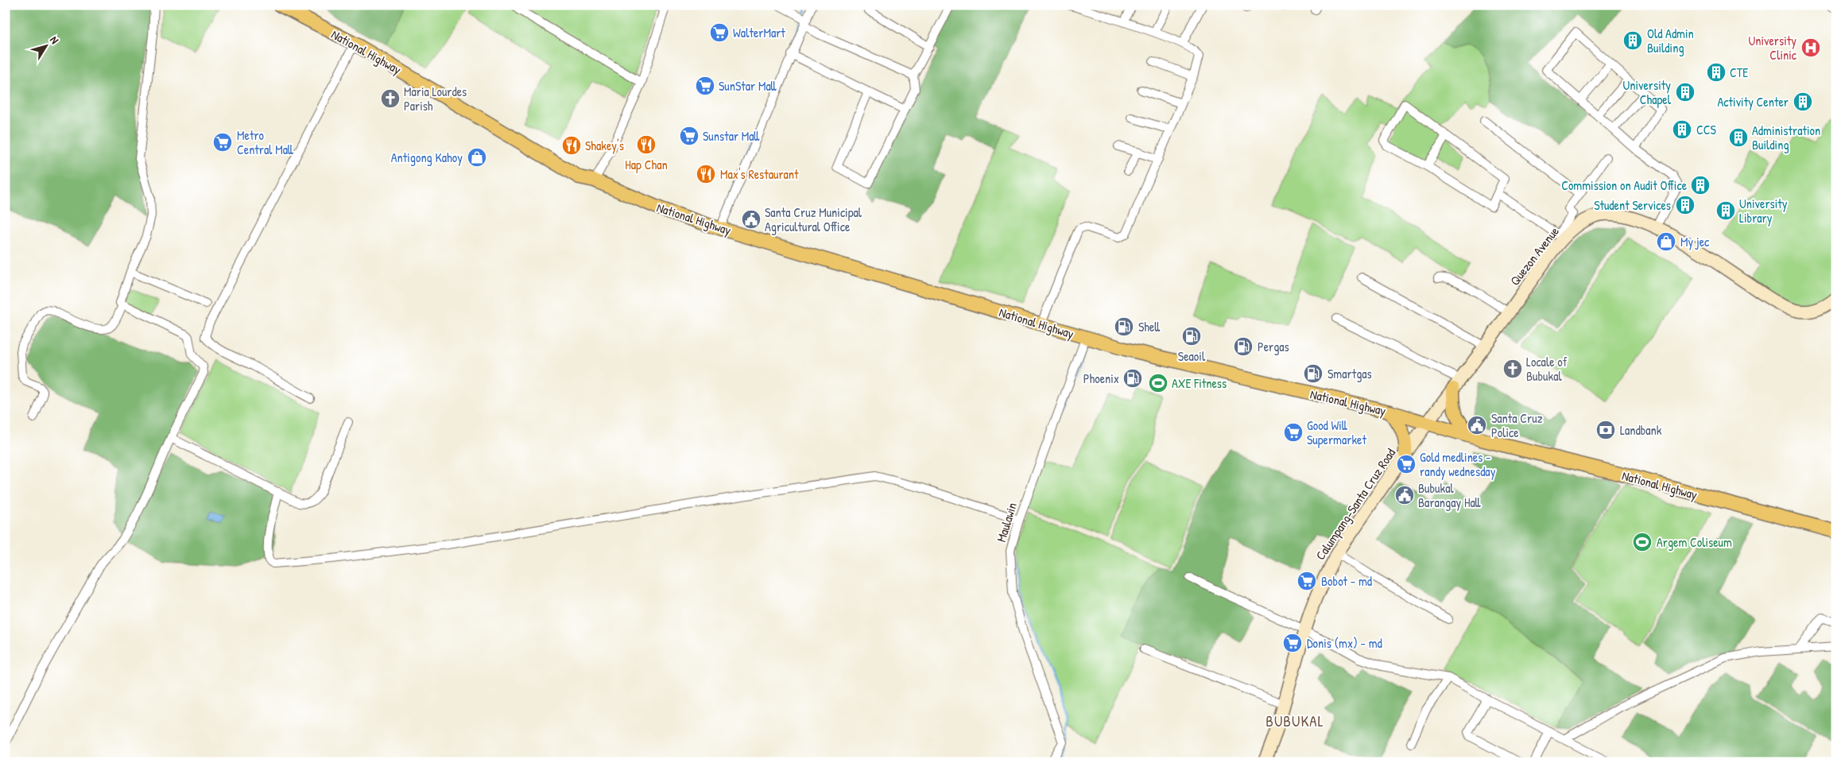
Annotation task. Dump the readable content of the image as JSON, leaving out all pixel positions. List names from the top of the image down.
{
  "streets": {
    "main road": ["National Highway", "Quezon Avenue", "Calumpang-Santa Cruz Road"],
    "street": ["Maulawin"]
  },
  "crossings": [
    ["National Highway", "Quezon Avenue"],
    ["National Highway", "Calumpang-Santa Cruz Road"],
    ["National Highway", "Maulawin"],
    ["Quezon Avenue", "Calumpang-Santa Cruz Road"]
  ],
  "districts": ["BUBUKAL"],
  "places": {
    "supermarket": [
      "WalterMart",
      "SunStar Mall",
      "Sunstar Mall",
      "Metro Central Mall",
      "Good Will Supermarket",
      "Gold medlines - randy wednesday",
      "Bobot - md",
      "Donis (mx) - md"
    ],
    "building": [
      "Old Admin Building",
      "CTE",
      "University Chapel",
      "Activity Center",
      "CCS",
      "Administration Building",
      "Commission on Audit Office",
      "Student Services",
      "University Library"
    ],
    "hospital": ["University Clinic"],
    "church": ["Maria Lourdes Parish", "Locale of Bubukal"],
    "restaurant": ["Hap Chan", "Shakey's", "Max's Restaurant"],
    "shop": ["Antigong Kahoy", "My jec"],
    "public building": ["Santa Cruz Municipal Agricultural Office", "Santa Cruz Police", "Bubukal Barangay Hall"],
    "fuel station": [
      "Shell",
      "Seaoil",
      "Pergas",
      "Smartgas",
      "Phoenix"
    ],
    "sports": ["AXE Fitness", "Argem Coliseum"],
    "bank": ["Landbank"]
  },
  "north": "top right"
}
